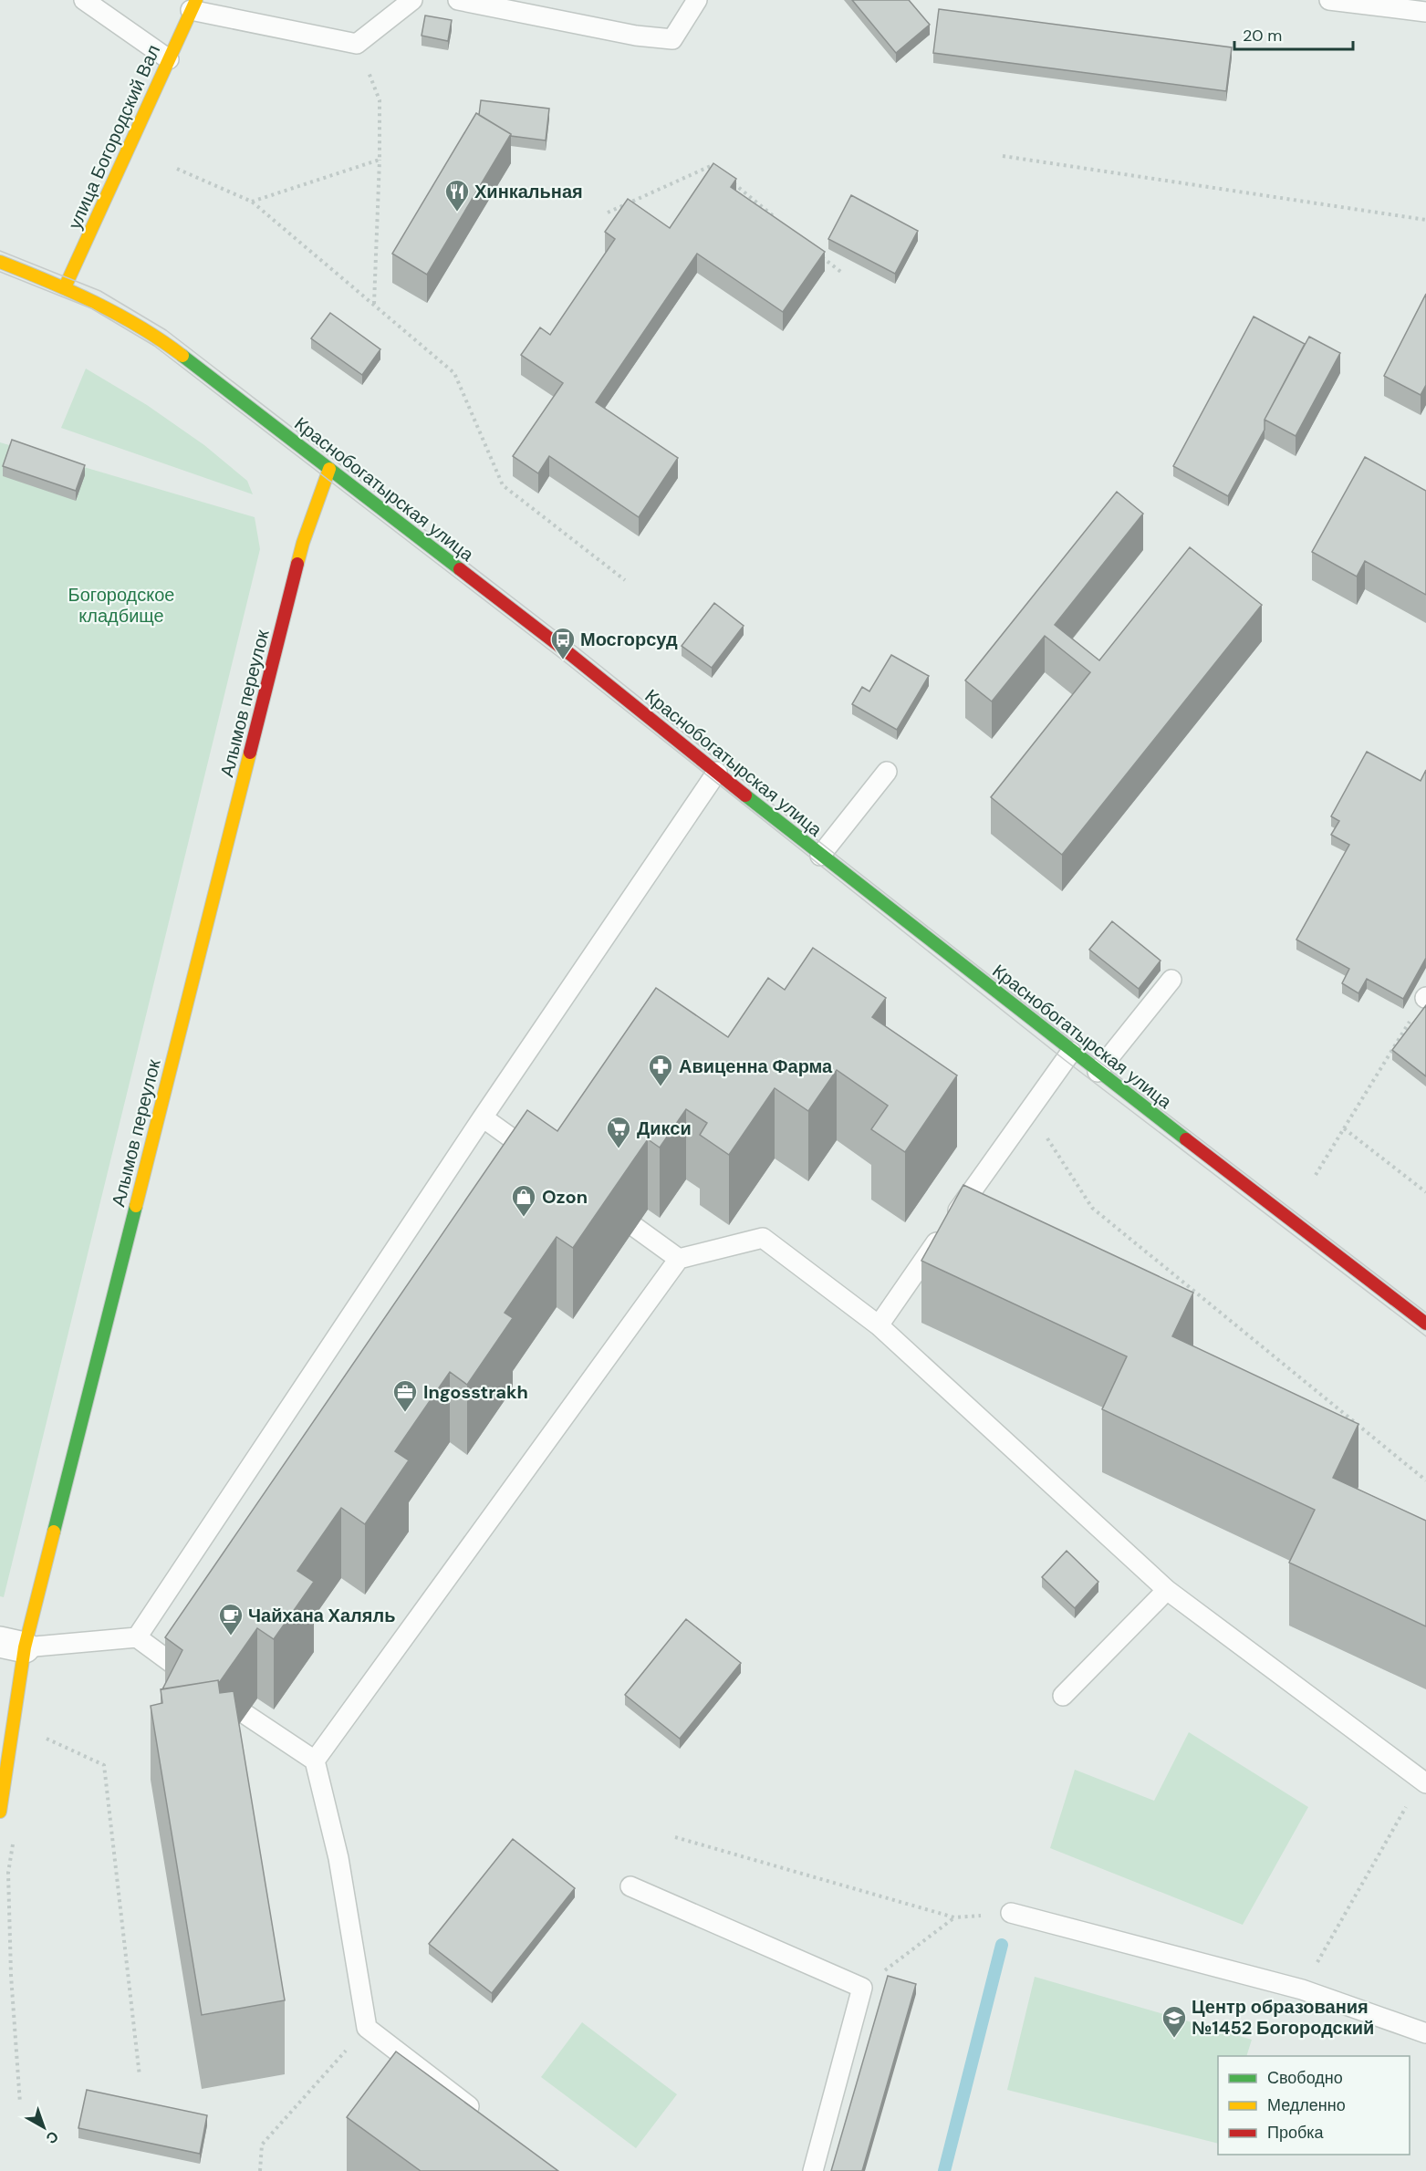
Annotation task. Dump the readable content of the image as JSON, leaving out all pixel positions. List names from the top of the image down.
{
  "streets": {
    "main road": ["улица Богородский Вал", "Краснобогатырская улица", "Алымов переулок"]
  },
  "crossings": [
    ["улица Богородский Вал", "Краснобогатырская улица"],
    ["Краснобогатырская улица", "Алымов переулок"]
  ],
  "parks": ["Богородское кладбище"],
  "places": {
    "restaurant": ["Хинкальная"],
    "bus stop": ["Мосгорсуд"],
    "pharmacy": ["Авиценна Фарма"],
    "supermarket": ["Дикси"],
    "shop": ["Ozon"],
    "office": ["Ingosstrakh"],
    "cafe": ["Чайхана Халяль"],
    "school or university": ["Центр образования №1452 Богородский"]
  },
  "legend": ["Свободно", "Медленно", "Пробка"],
  "scale_bar": "20 m",
  "north": "bottom right"
}
